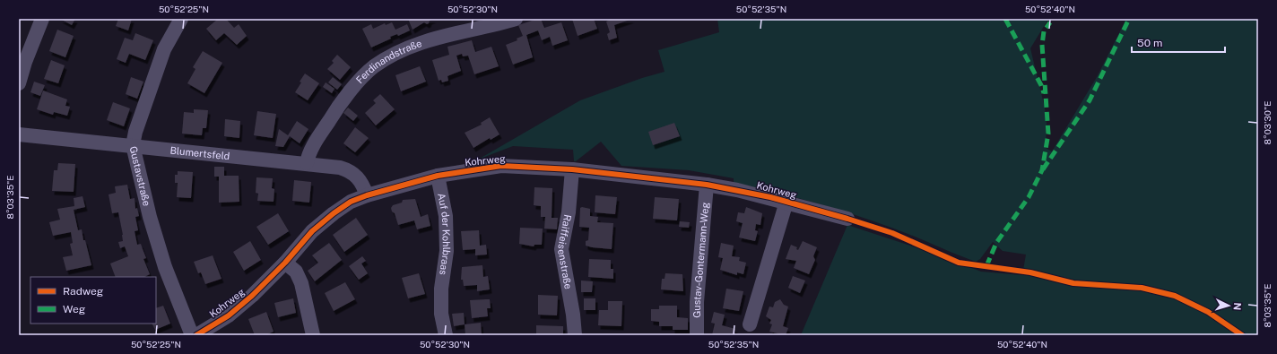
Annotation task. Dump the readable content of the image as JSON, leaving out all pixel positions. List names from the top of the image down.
{
  "streets": {
    "street": [
      "Ferdinandstraße",
      "Blumertsfeld",
      "Kohrweg",
      "Gustavstraße",
      "Auf der Kohlbraas",
      "Raiffeisenstraße",
      "Gustav-Gontermann-Weg"
    ]
  },
  "crossings": [
    ["Ferdinandstraße", "Blumertsfeld"],
    ["Blumertsfeld", "Kohrweg"],
    ["Blumertsfeld", "Gustavstraße"],
    ["Kohrweg", "Auf der Kohlbraas"],
    ["Kohrweg", "Raiffeisenstraße"],
    ["Kohrweg", "Gustav-Gontermann-Weg"]
  ],
  "legend": ["Radweg", "Weg"],
  "scale_bar": "50 m",
  "north": "right",
  "coordinates": [
    "50°52'25\"N",
    "50°52'30\"N",
    "50°52'35\"N",
    "50°52'40\"N",
    "8°03'30\"E",
    "8°03'35\"E"
  ]
}
